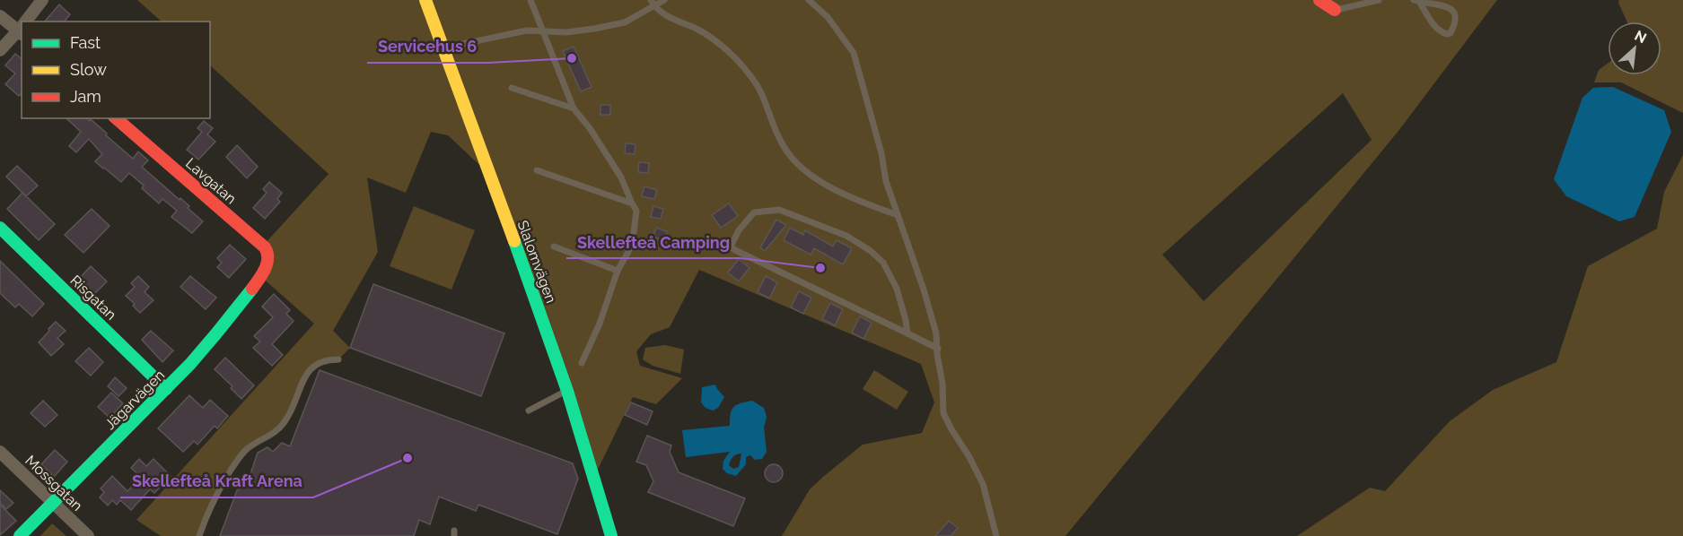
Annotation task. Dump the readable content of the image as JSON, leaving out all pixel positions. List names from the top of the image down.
{
  "streets": {
    "street": [
      "Lavgatan",
      "Slalomvägen",
      "Risgatan",
      "Jägarvägen",
      "Mossgatan"
    ]
  },
  "crossings": [
    ["Lavgatan", "Jägarvägen"],
    ["Risgatan", "Jägarvägen"],
    ["Jägarvägen", "Mossgatan"]
  ],
  "places": ["Servicehus 6", "Skellefteå Camping", "Skellefteå Kraft Arena"],
  "legend": ["Fast", "Slow", "Jam"],
  "north": "top right"
}
